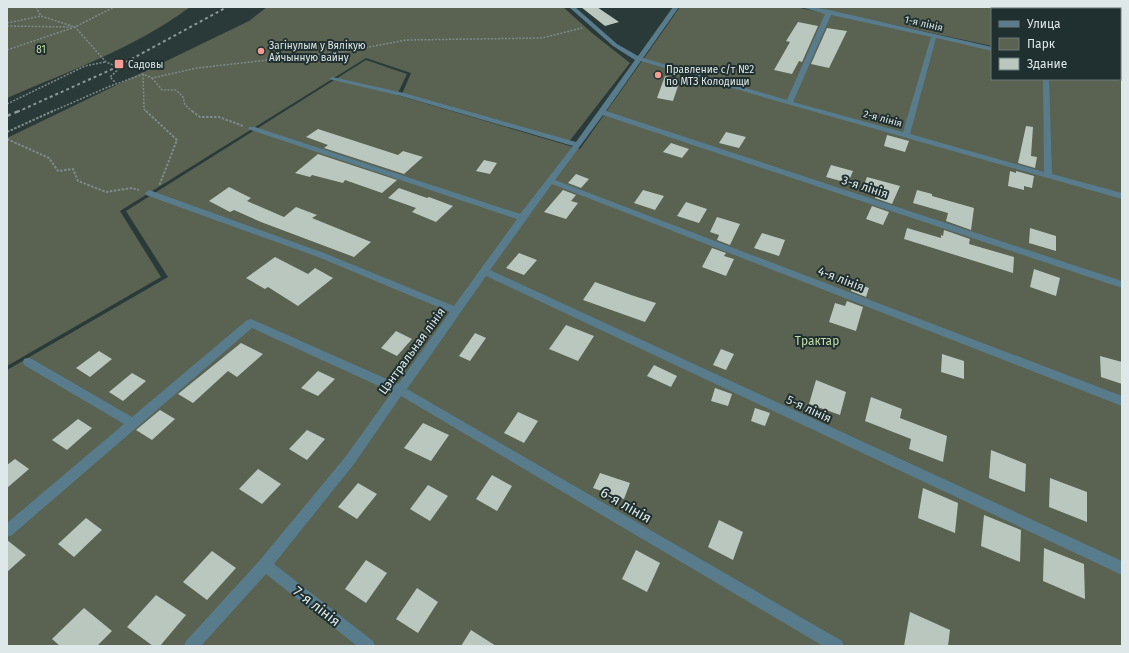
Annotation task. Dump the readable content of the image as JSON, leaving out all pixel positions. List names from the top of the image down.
{
  "streets": {
    "street": [
      "1-я лінія",
      "2-я лінія",
      "3-я лінія",
      "4-я лінія",
      "Цэнтральная лінія",
      "5-я лінія",
      "6-я лінія",
      "7-я лінія"
    ]
  },
  "crossings": [
    ["2-я лінія", "Цэнтральная лінія"],
    ["3-я лінія", "Цэнтральная лінія"],
    ["4-я лінія", "Цэнтральная лінія"],
    ["Цэнтральная лінія", "5-я лінія"],
    ["Цэнтральная лінія", "6-я лінія"],
    ["Цэнтральная лінія", "7-я лінія"]
  ],
  "parks": ["81", "Трактар"],
  "places": {
    "other": ["Загінулым у Вялікую Айчынную вайну", "Правление с/т №2 по МТЗ Колодищи"],
    "transit": ["Садовы"]
  },
  "legend": ["Улица", "Парк", "Здание"]
}
